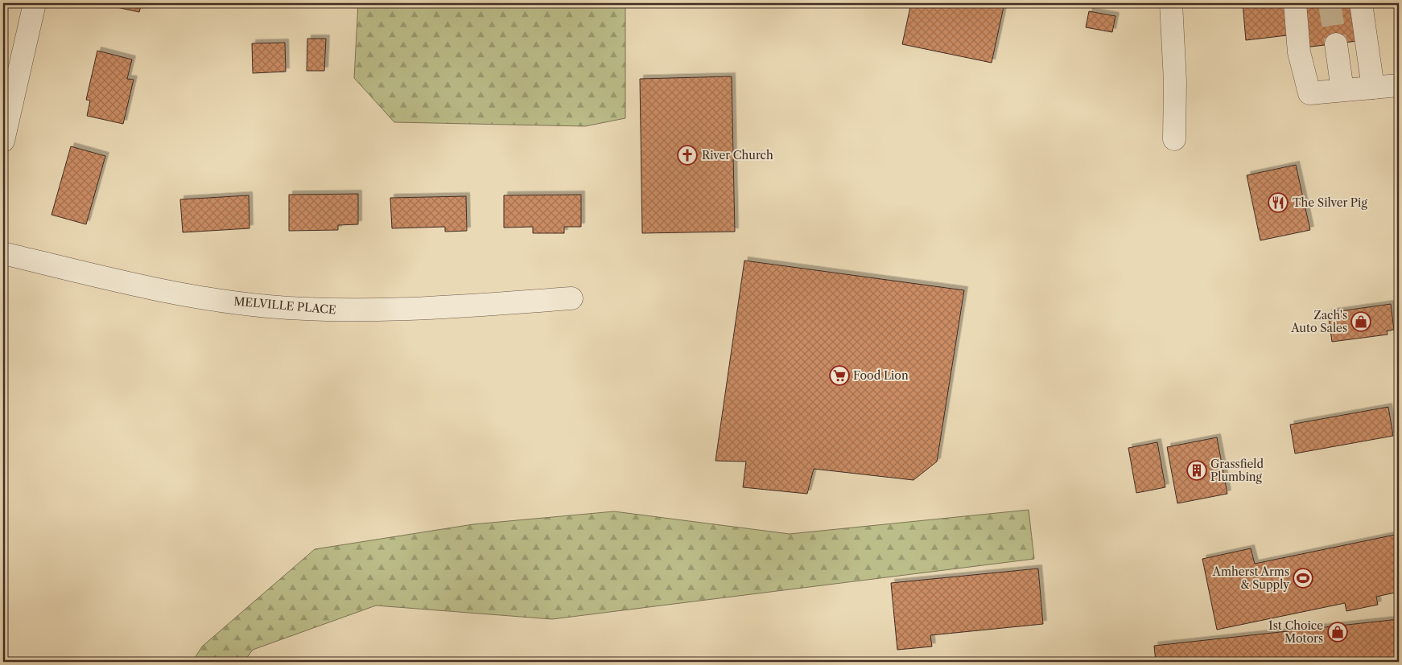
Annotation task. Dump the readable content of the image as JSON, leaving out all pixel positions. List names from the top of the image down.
{
  "streets": {
    "street": ["MELVILLE PLACE"]
  },
  "places": {
    "church": ["River Church"],
    "restaurant": ["The Silver Pig"],
    "shop": ["Zach's Auto Sales", "1st Choice Motors"],
    "supermarket": ["Food Lion"],
    "building": ["Grassfield Plumbing"],
    "sports": ["Amherst Arms & Supply"]
  }
}
